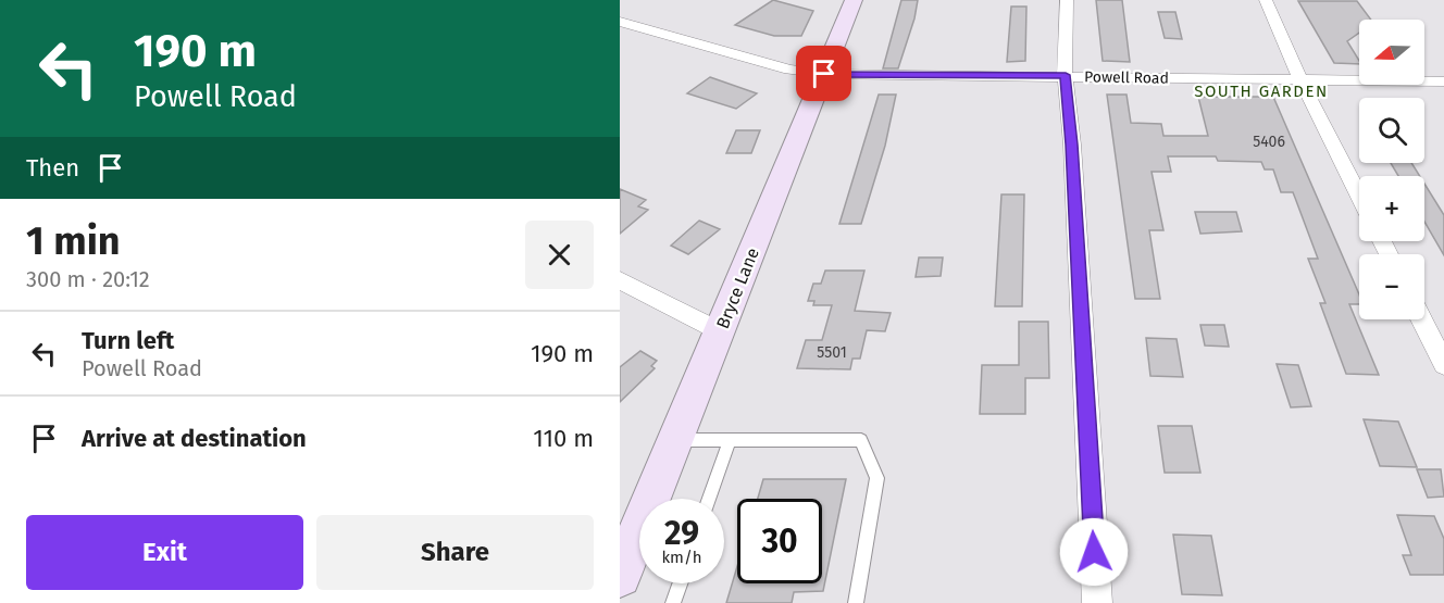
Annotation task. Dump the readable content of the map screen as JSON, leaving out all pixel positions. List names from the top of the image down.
{
  "streets": {
    "street": ["Powell Road", "Bryce Lane"]
  },
  "crossings": [
    ["Powell Road", "Bryce Lane"]
  ],
  "districts": ["SOUTH GARDEN"],
  "house_numbers": ["5406", "5501"],
  "north": "left",
  "page": {
    "turn": ["190 m", "Powell Road"],
    "map_buttons": ["+", "−"],
    "then": "Then",
    "heading": ["1 min", "300 m · 20:12"],
    "list": [
      {
        "name": "Turn left",
        "note": "Powell Road",
        "value": "190 m"
      },
      {
        "name": "Arrive at destination",
        "value": "110 m"
      }
    ],
    "speed": "29 km/h",
    "limit": "30",
    "buttons": ["Exit", "Share"]
  }
}
